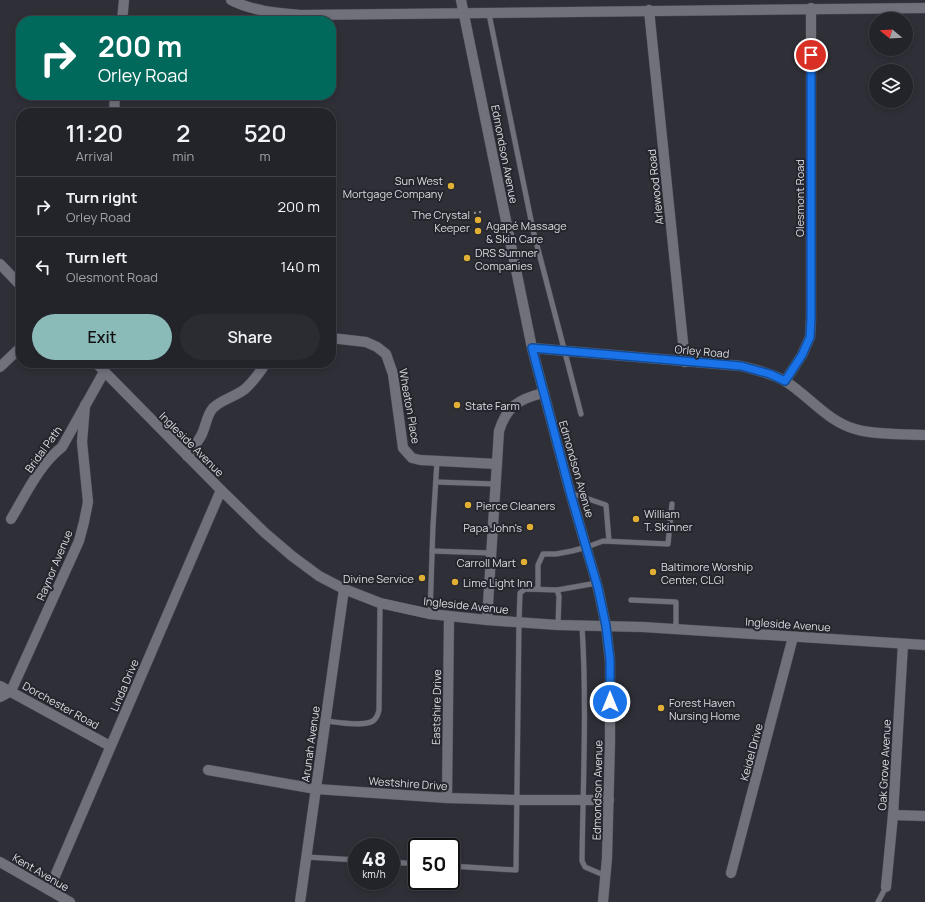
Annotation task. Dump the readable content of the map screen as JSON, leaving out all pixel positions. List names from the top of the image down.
{
  "streets": {
    "street": [
      "Edmondson Avenue",
      "Arlewood Road",
      "Olesmont Road",
      "Orley Road",
      "Wheaton Place",
      "Ingleside Avenue",
      "Bridal Path",
      "Raynor Avenue",
      "Linda Drive",
      "Dorchester Road",
      "Eastshire Drive",
      "Arunah Avenue",
      "Keidel Drive",
      "Oak Grove Avenue",
      "Westshire Drive",
      "Kent Avenue"
    ]
  },
  "crossings": [
    ["Edmondson Avenue", "Orley Road"],
    ["Edmondson Avenue", "Ingleside Avenue"],
    ["Edmondson Avenue", "Westshire Drive"],
    ["Arlewood Road", "Orley Road"],
    ["Olesmont Road", "Orley Road"],
    ["Ingleside Avenue", "Bridal Path"],
    ["Ingleside Avenue", "Linda Drive"],
    ["Ingleside Avenue", "Eastshire Drive"],
    ["Ingleside Avenue", "Arunah Avenue"],
    ["Ingleside Avenue", "Keidel Drive"],
    ["Ingleside Avenue", "Oak Grove Avenue"],
    ["Bridal Path", "Raynor Avenue"],
    ["Raynor Avenue", "Dorchester Road"],
    ["Linda Drive", "Dorchester Road"],
    ["Linda Drive", "Kent Avenue"],
    ["Eastshire Drive", "Westshire Drive"],
    ["Arunah Avenue", "Westshire Drive"]
  ],
  "places": [
    "Sun West Mortgage Company",
    "The Crystal Keeper",
    "Agapé Massage & Skin Care",
    "DRS Sumner Companies",
    "State Farm",
    "Pierce Cleaners",
    "William T. Skinner",
    "Papa John's",
    "Carroll Mart",
    "Baltimore Worship Center, CLGI",
    "Divine Service",
    "Lime Light Inn",
    "Forest Haven Nursing Home"
  ],
  "north": "left",
  "page": {
    "turn": ["200 m", "Orley Road"],
    "eta": [
      "11:20",
      "Arrival",
      "2",
      "min",
      "520",
      "m"
    ],
    "list": [
      {
        "name": "Turn right",
        "note": "Orley Road",
        "value": "200 m"
      },
      {
        "name": "Turn left",
        "note": "Olesmont Road",
        "value": "140 m"
      }
    ],
    "buttons": ["Exit", "Share"],
    "speed": "48 km/h",
    "limit": "50"
  }
}
